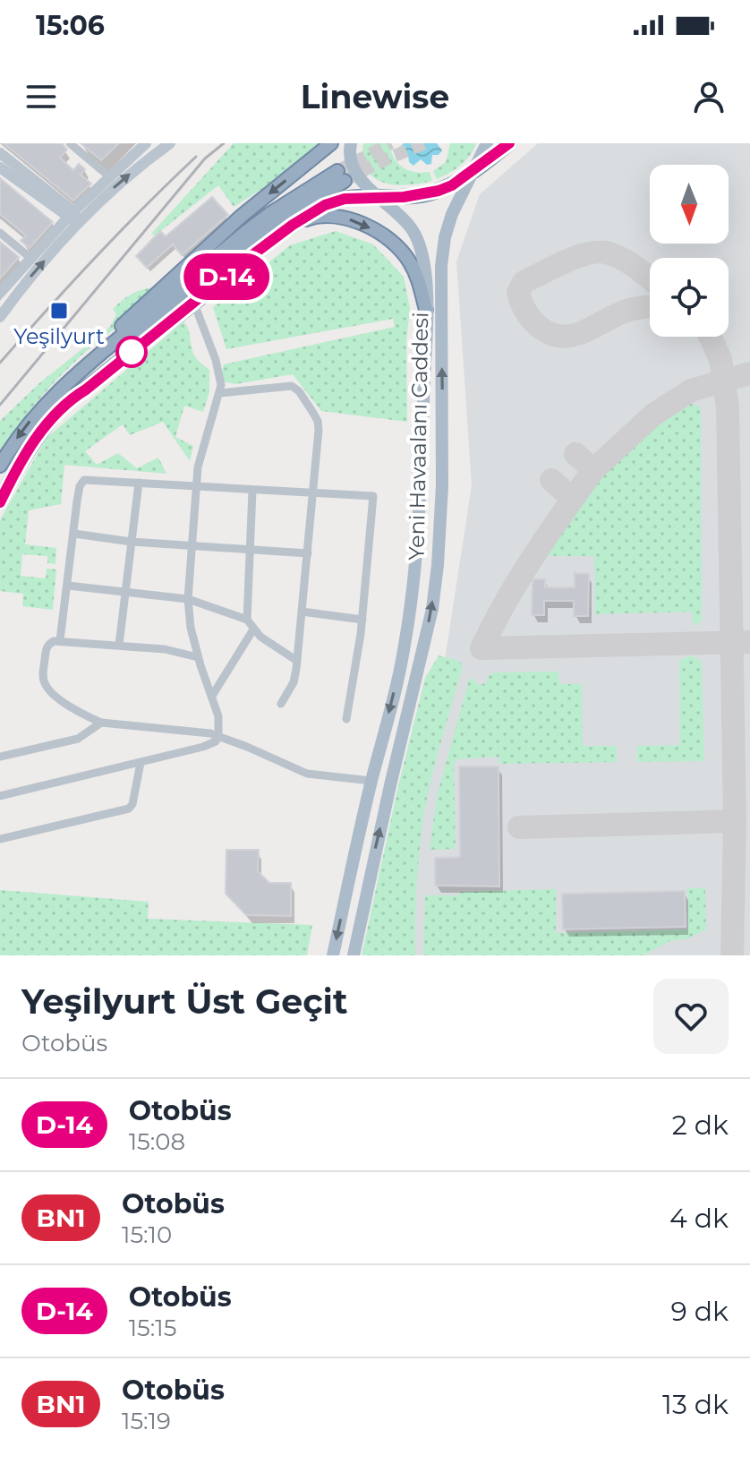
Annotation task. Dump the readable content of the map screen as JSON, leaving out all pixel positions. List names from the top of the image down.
{
  "streets": {
    "main road": ["Yeni Havaalanı Caddesi"]
  },
  "places": {
    "transit": ["Yeşilyurt"]
  },
  "lines": ["bus line D-14"],
  "north": "bottom",
  "page": {
    "status": "15:06",
    "header": "Linewise",
    "on_map": "D-14",
    "heading": ["Yeşilyurt Üst Geçit", "Otobüs"],
    "list": [
      {
        "mark": "D-14",
        "name": "Otobüs",
        "note": "15:08",
        "value": "2 dk"
      },
      {
        "mark": "BN1",
        "name": "Otobüs",
        "note": "15:10",
        "value": "4 dk"
      },
      {
        "mark": "D-14",
        "name": "Otobüs",
        "note": "15:15",
        "value": "9 dk"
      },
      {
        "mark": "BN1",
        "name": "Otobüs",
        "note": "15:19",
        "value": "13 dk"
      }
    ]
  }
}
